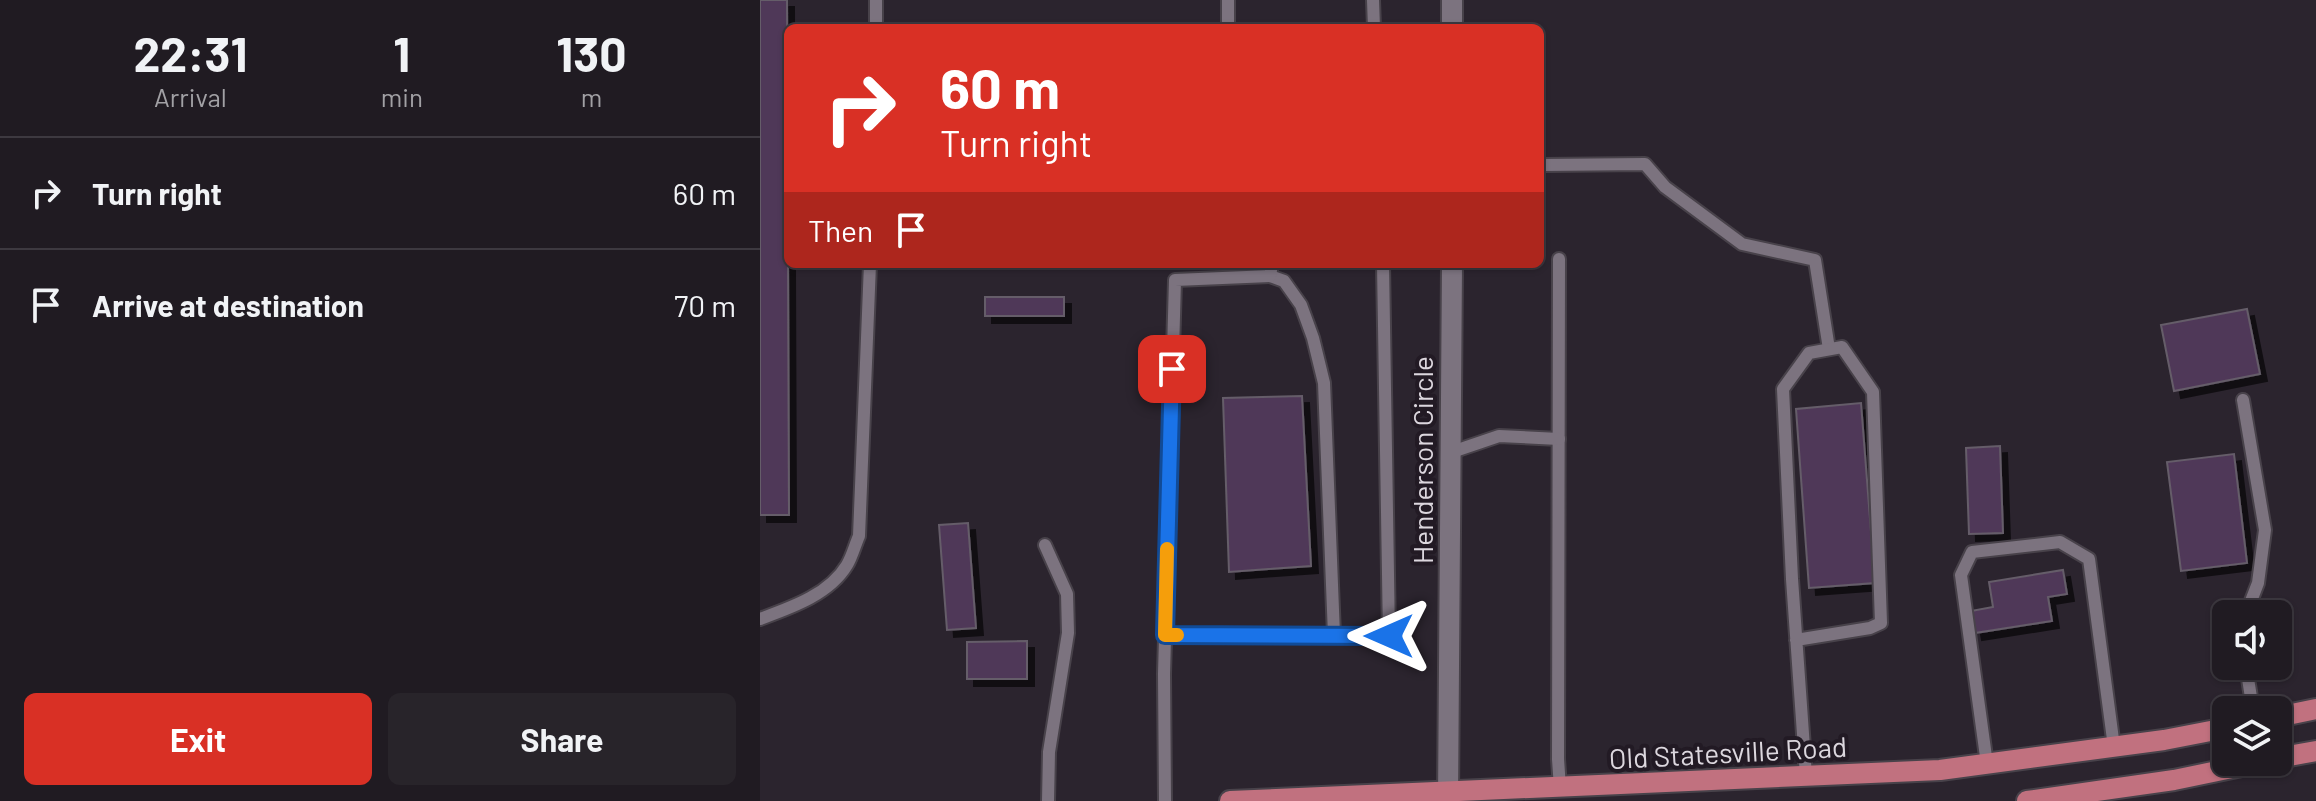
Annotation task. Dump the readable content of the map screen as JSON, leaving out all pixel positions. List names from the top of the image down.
{
  "streets": {
    "main road": ["Old Statesville Road"],
    "street": ["Henderson Circle"]
  },
  "crossings": [
    ["Henderson Circle", "Old Statesville Road"]
  ],
  "page": {
    "eta": [
      "22:31",
      "Arrival",
      "1",
      "min",
      "130",
      "m"
    ],
    "turn": ["60 m", "Turn right"],
    "list": [
      {
        "name": "Turn right",
        "value": "60 m"
      },
      {
        "name": "Arrive at destination",
        "value": "70 m"
      }
    ],
    "then": "Then",
    "buttons": ["Exit", "Share"]
  }
}
